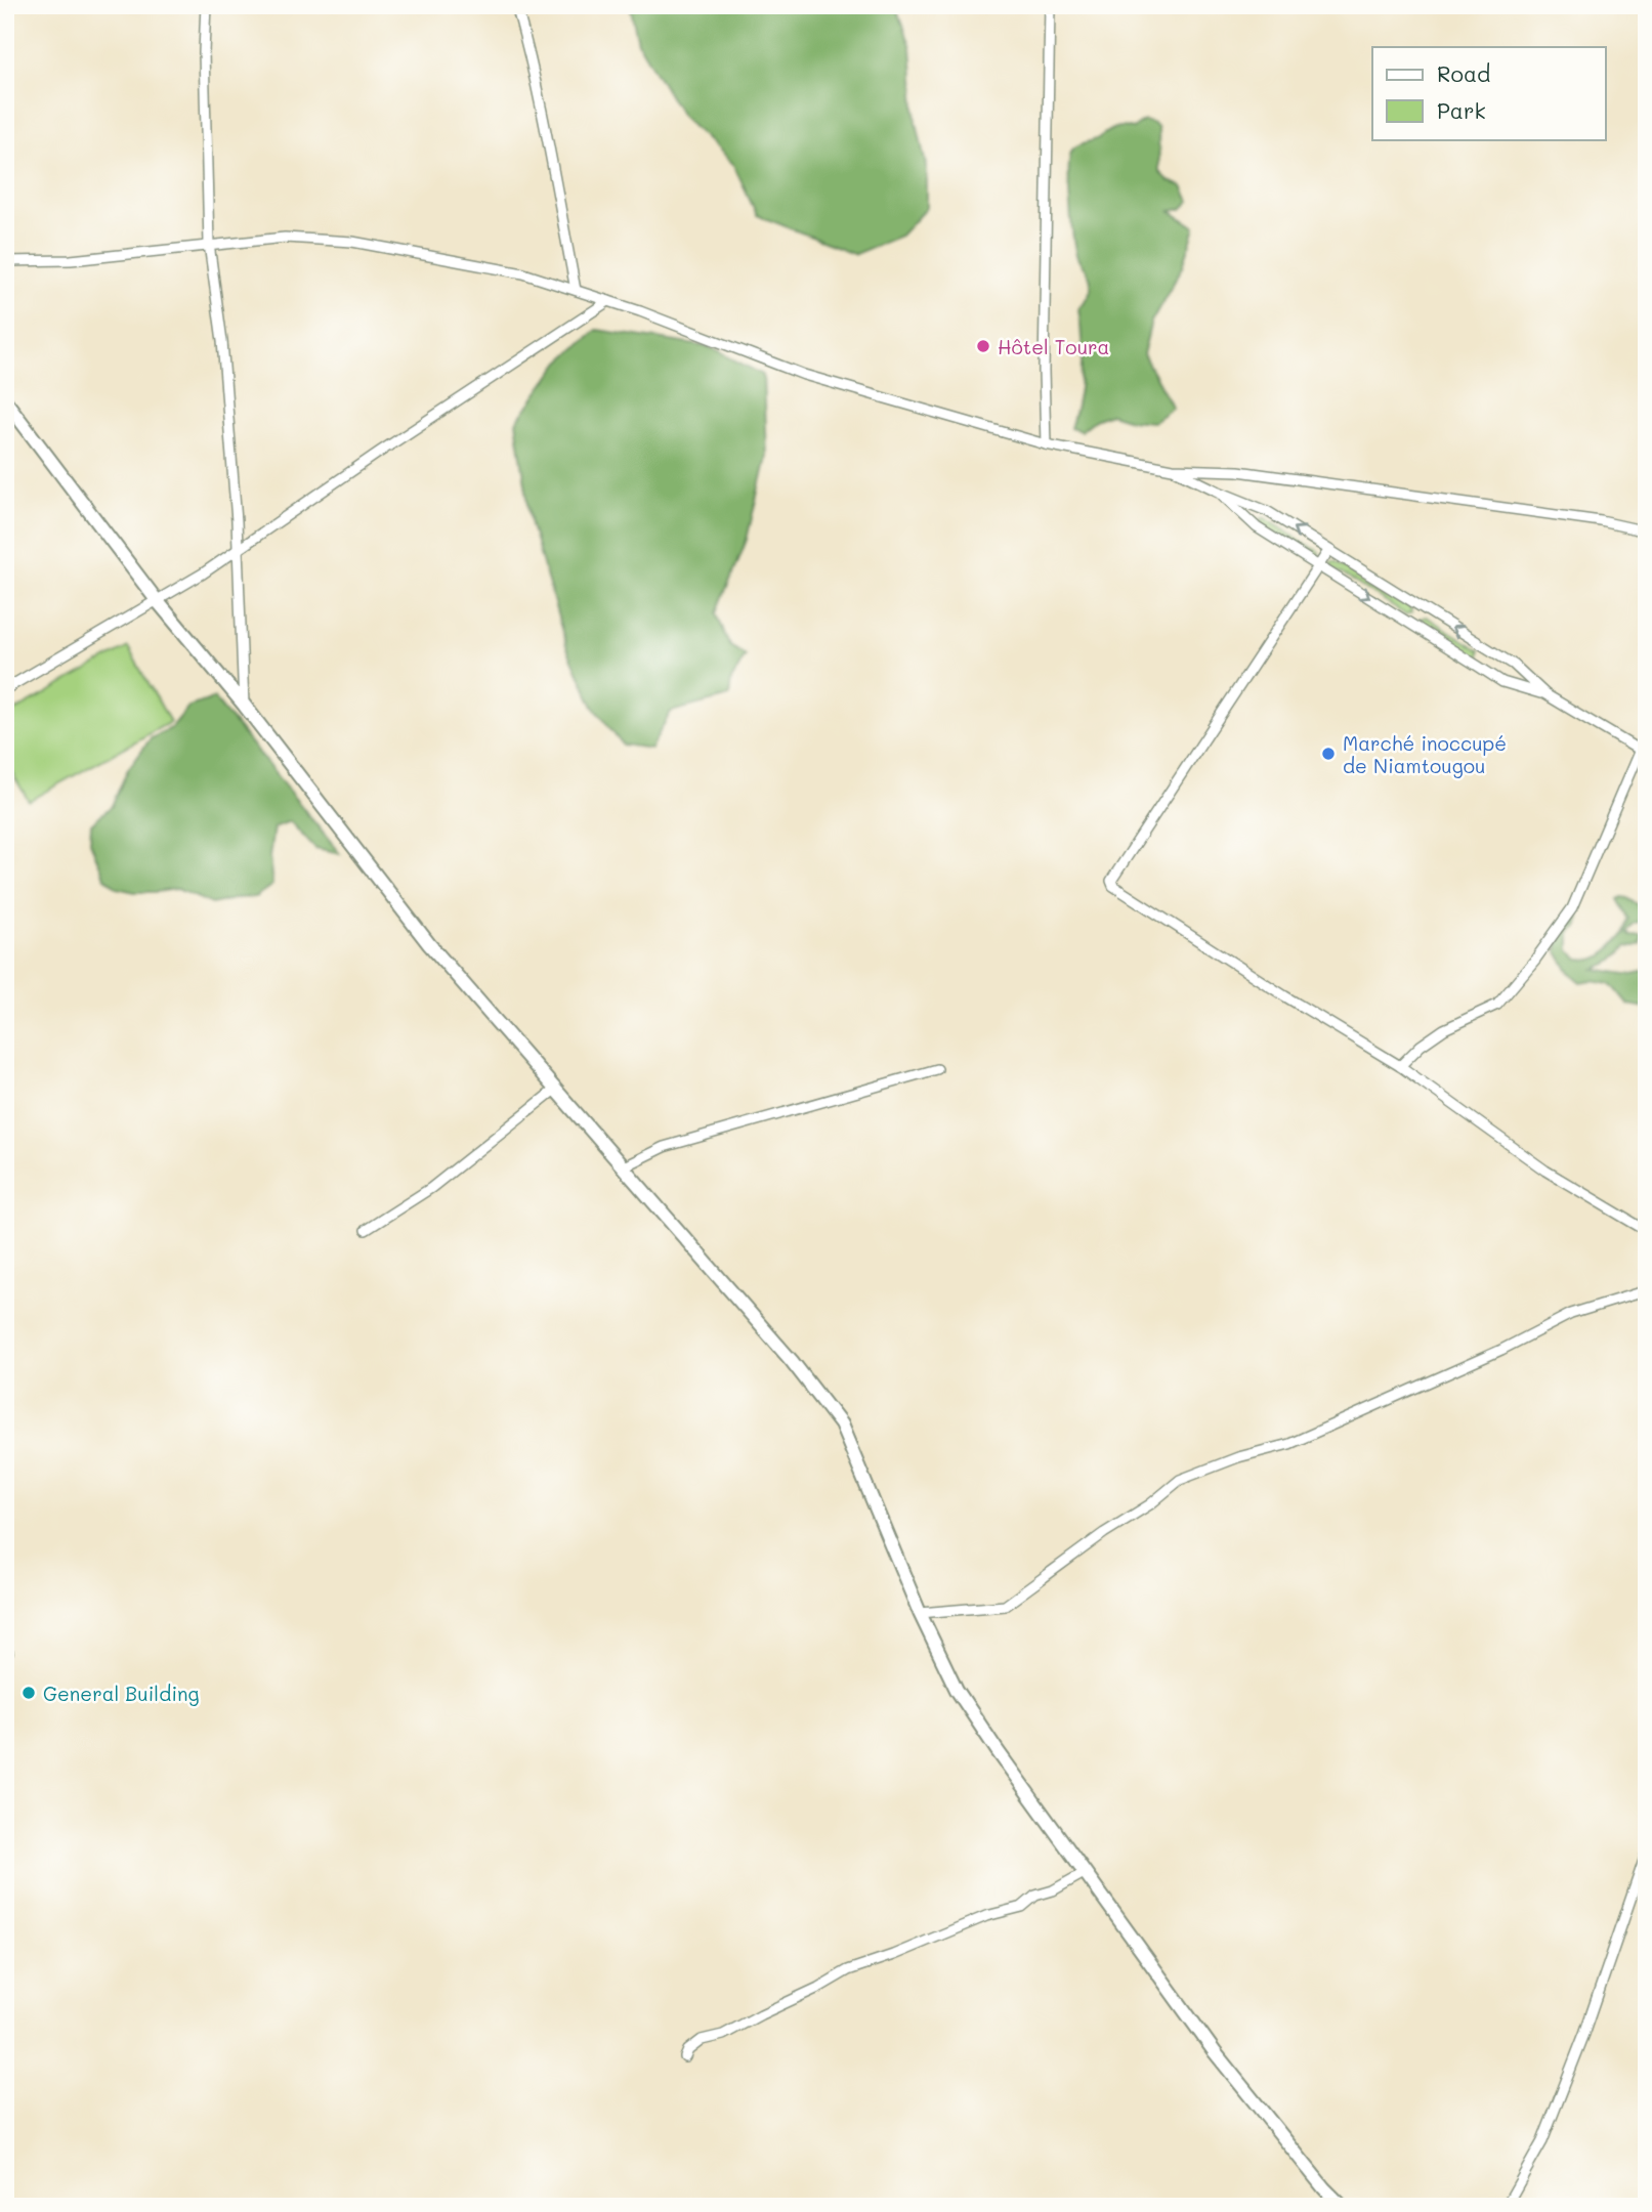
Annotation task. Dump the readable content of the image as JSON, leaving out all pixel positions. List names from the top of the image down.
{
  "places": ["Hôtel Toura", "Marché inoccupé de Niamtougou", "General Building"],
  "legend": ["Road", "Park"]
}
